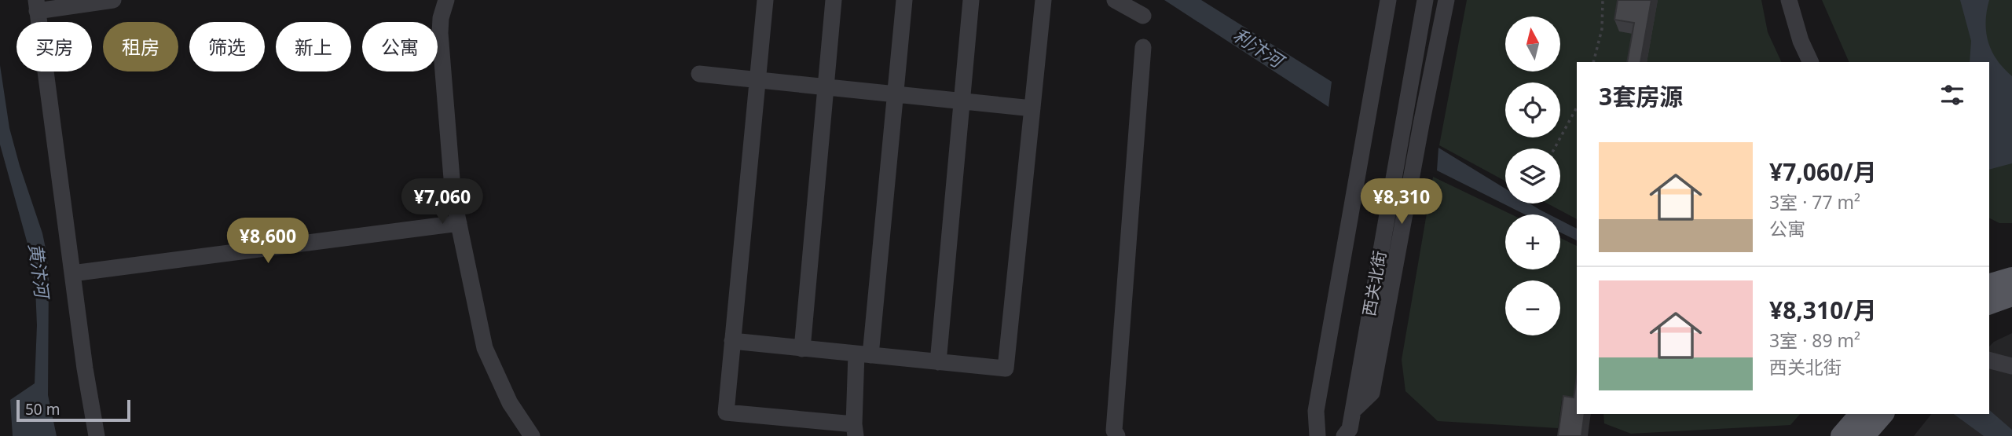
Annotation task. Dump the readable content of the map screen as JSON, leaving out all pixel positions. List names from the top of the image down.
{
  "streets": {
    "street": ["西关北街"]
  },
  "water": ["利汴河", "黄汴河"],
  "scale_bar": "50 m",
  "north": "top",
  "page": {
    "map_buttons": ["+", "−"],
    "chip": [
      "买房",
      "租房",
      "筛选",
      "新上",
      "公寓"
    ],
    "heading": "3套房源",
    "list": [
      {
        "name": "¥7,060/月",
        "note": "3室 · 77 m² · 公寓"
      },
      {
        "name": "¥8,310/月",
        "note": "3室 · 89 m² · 西关北街"
      }
    ],
    "price": ["¥7,060", "¥8,310", "¥8,600"],
    "scale": "50 m"
  }
}
